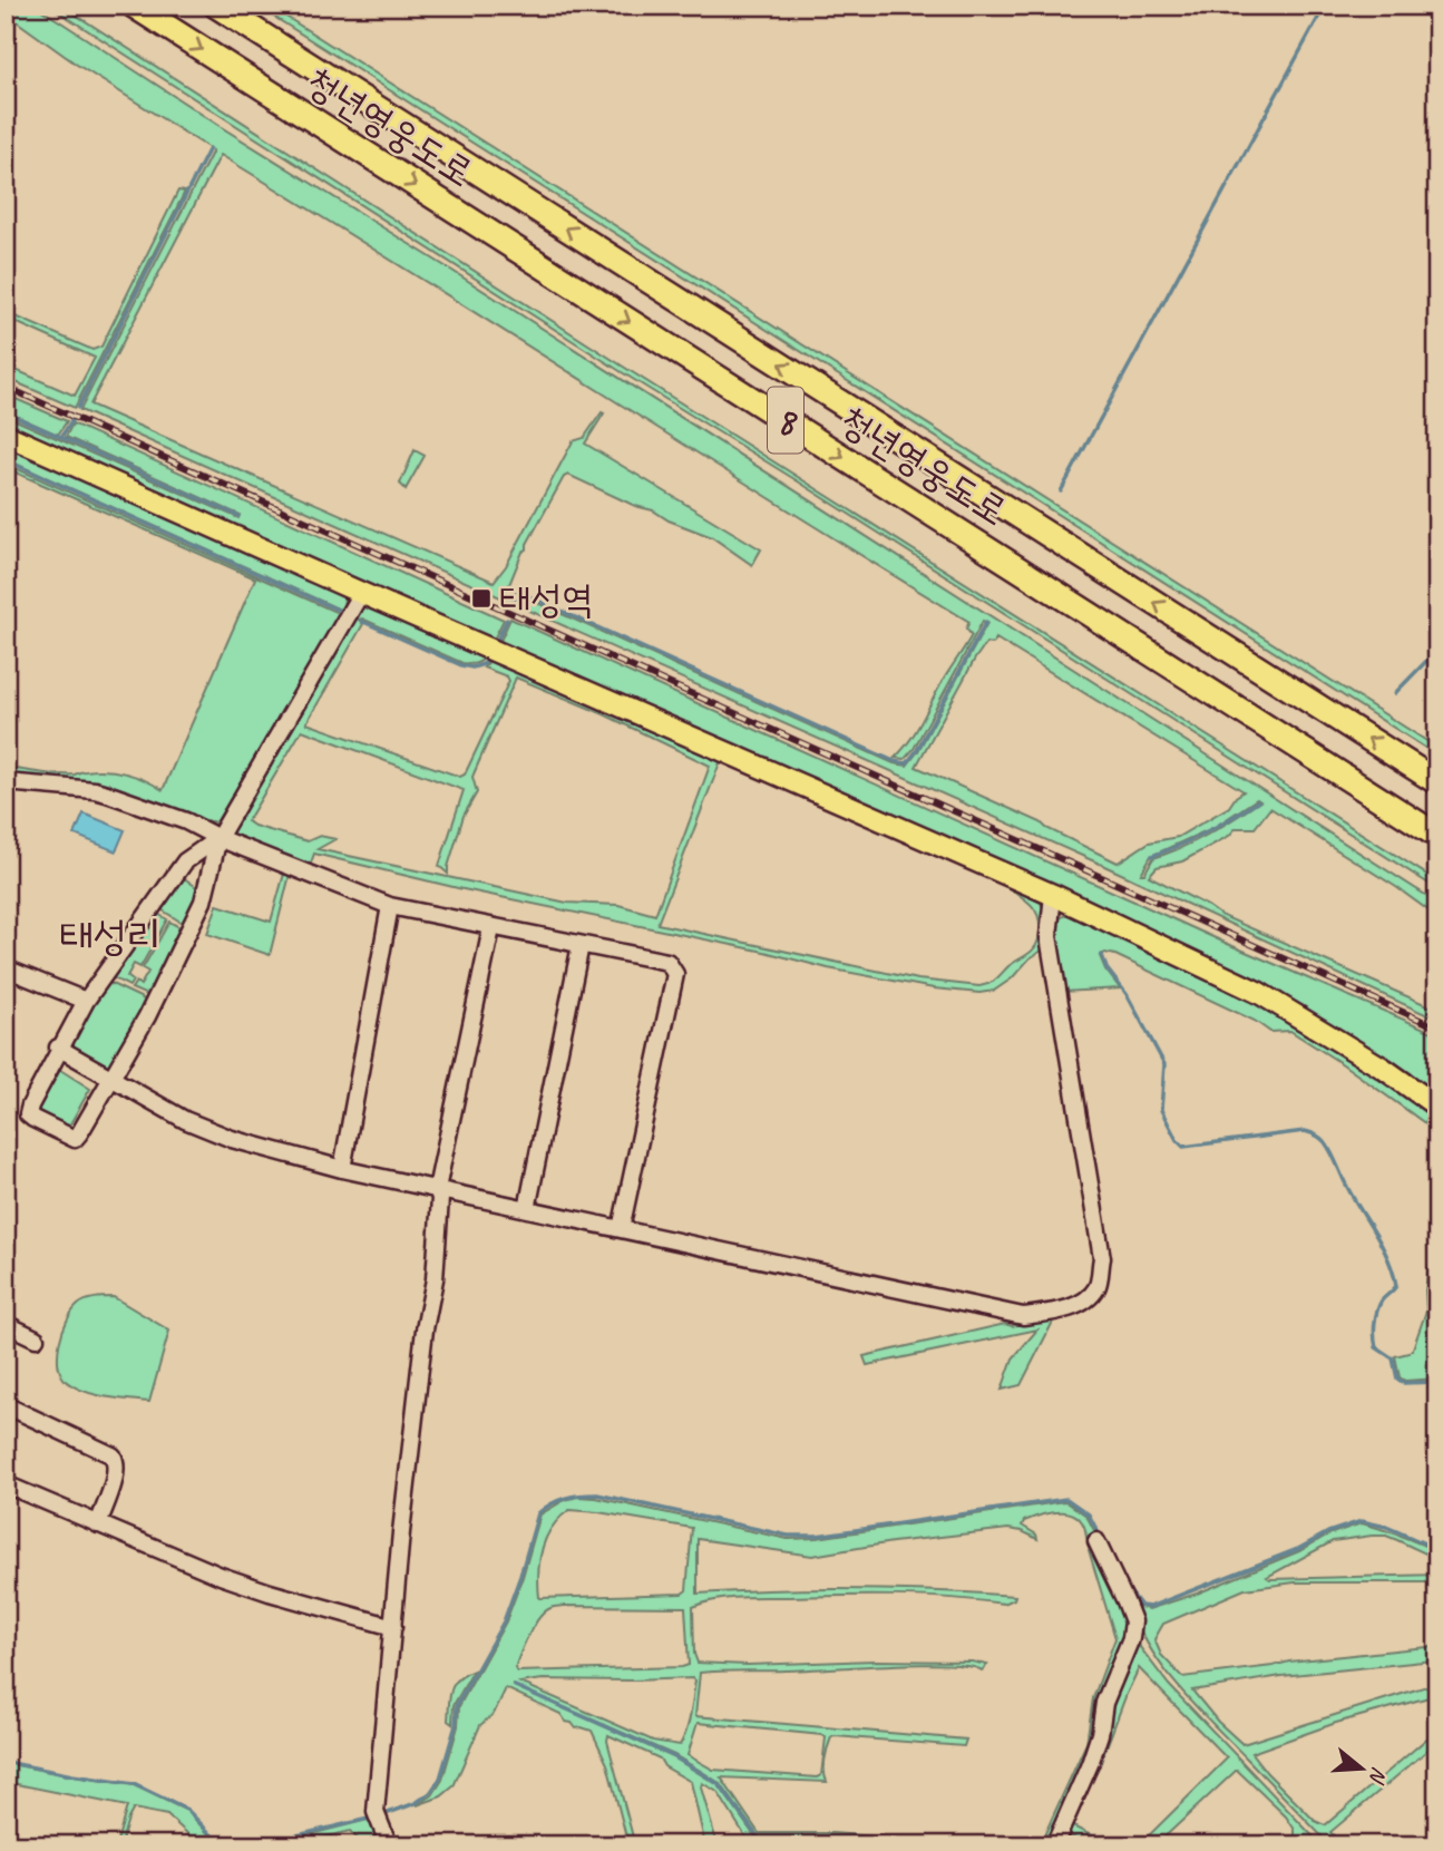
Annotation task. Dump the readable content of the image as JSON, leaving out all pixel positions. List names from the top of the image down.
{
  "streets": {
    "highway": ["청년영웅도로", "8"]
  },
  "districts": ["태성리"],
  "places": {
    "transit": ["태성역"]
  },
  "north": "right"
}
